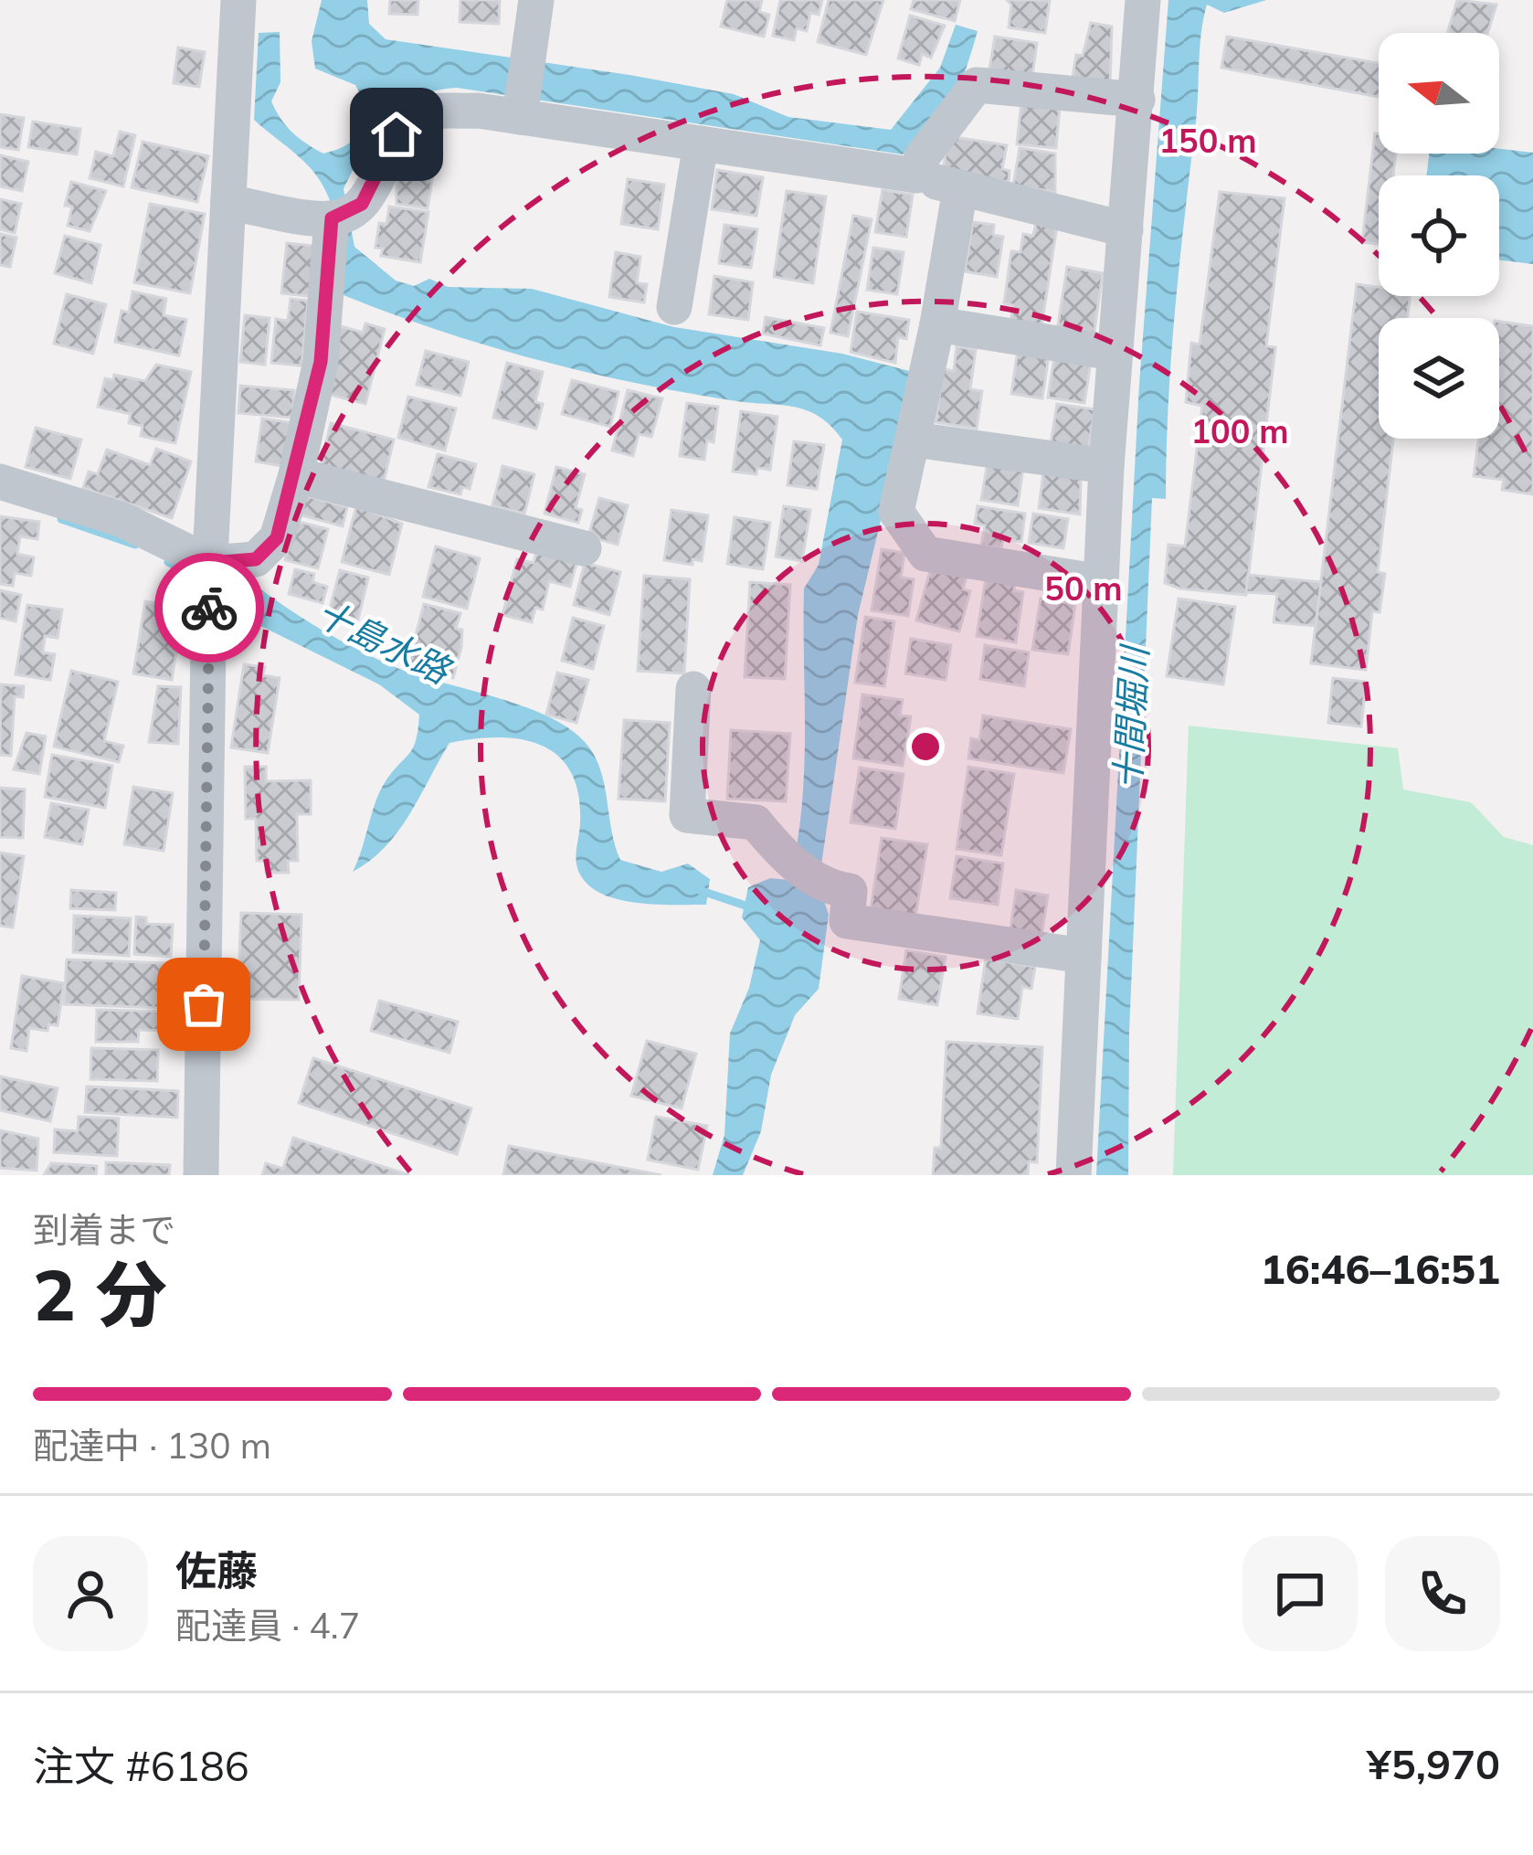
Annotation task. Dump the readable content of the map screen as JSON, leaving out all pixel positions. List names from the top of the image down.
{
  "water": ["十島水路", "十間堀川"],
  "north": "left",
  "page": {
    "heading": ["2 分", "到着まで", "16:46–16:51"],
    "panel": [
      "佐藤",
      "配達員 · 4.7",
      "注文 #6186",
      "¥5,970"
    ],
    "bar": "配達中 · 130 m"
  },
  "rings": ["150 m", "100 m", "50 m"]
}
